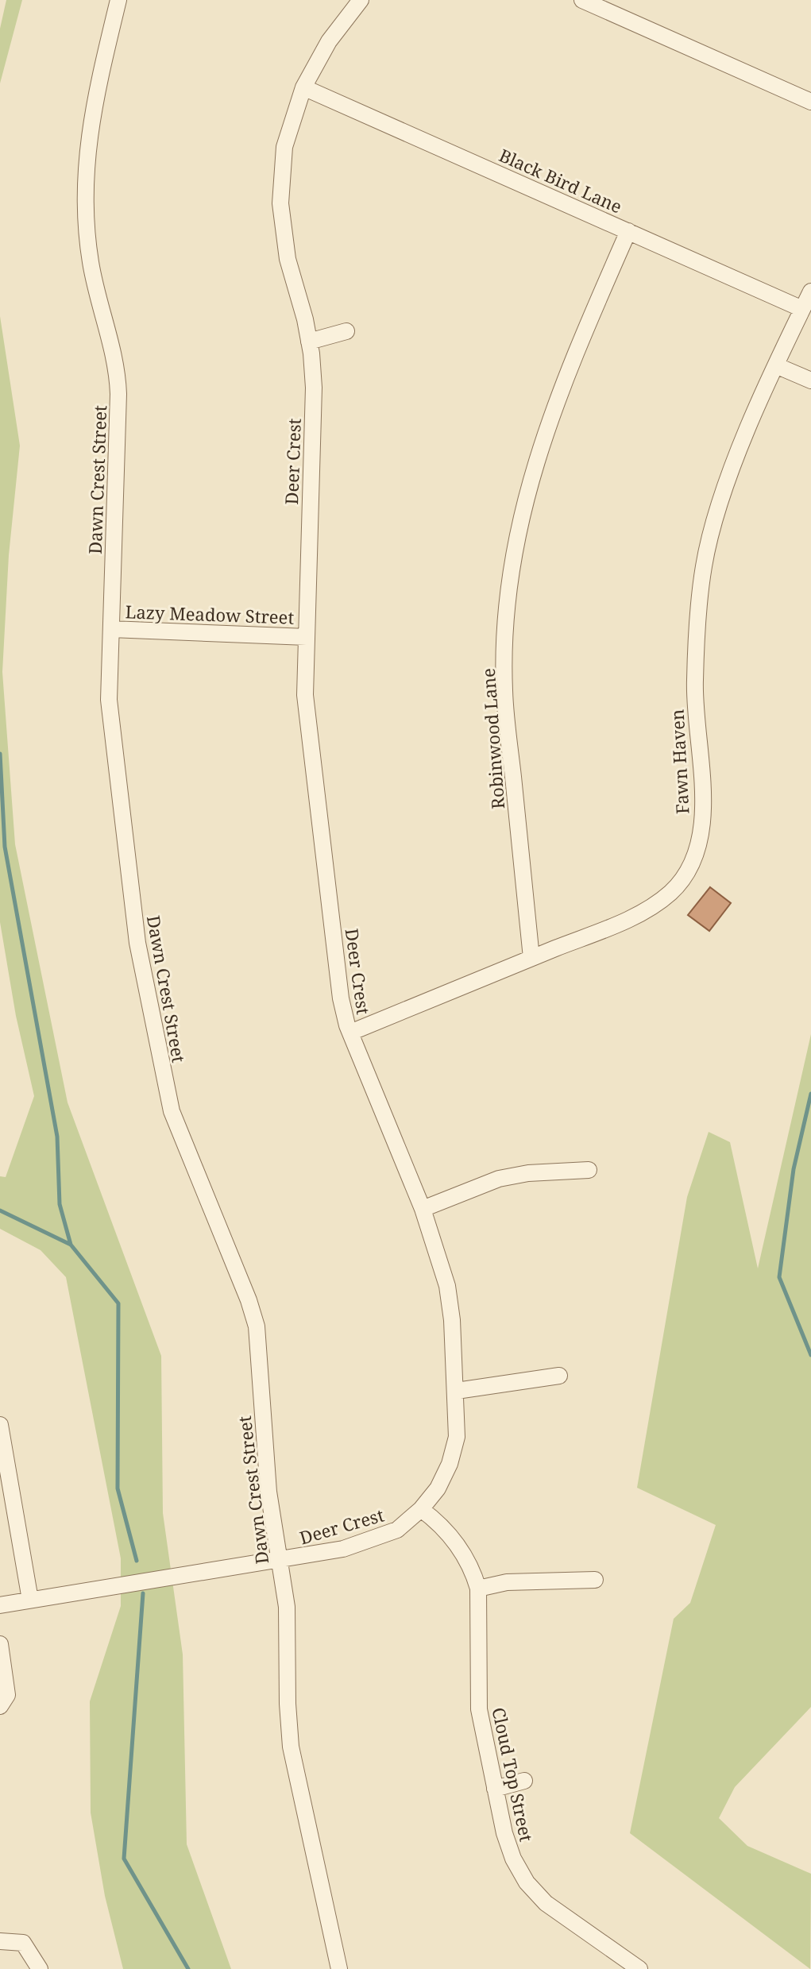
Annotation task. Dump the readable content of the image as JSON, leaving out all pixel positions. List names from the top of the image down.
{
  "streets": {
    "street": [
      "Black Bird Lane",
      "Deer Crest",
      "Dawn Crest Street",
      "Lazy Meadow Street",
      "Robinwood Lane",
      "Fawn Haven",
      "Cloud Top Street"
    ]
  },
  "crossings": [
    ["Black Bird Lane", "Deer Crest"],
    ["Black Bird Lane", "Robinwood Lane"],
    ["Black Bird Lane", "Fawn Haven"],
    ["Deer Crest", "Dawn Crest Street"],
    ["Deer Crest", "Lazy Meadow Street"],
    ["Deer Crest", "Fawn Haven"],
    ["Deer Crest", "Cloud Top Street"],
    ["Dawn Crest Street", "Lazy Meadow Street"],
    ["Robinwood Lane", "Fawn Haven"]
  ]
}
